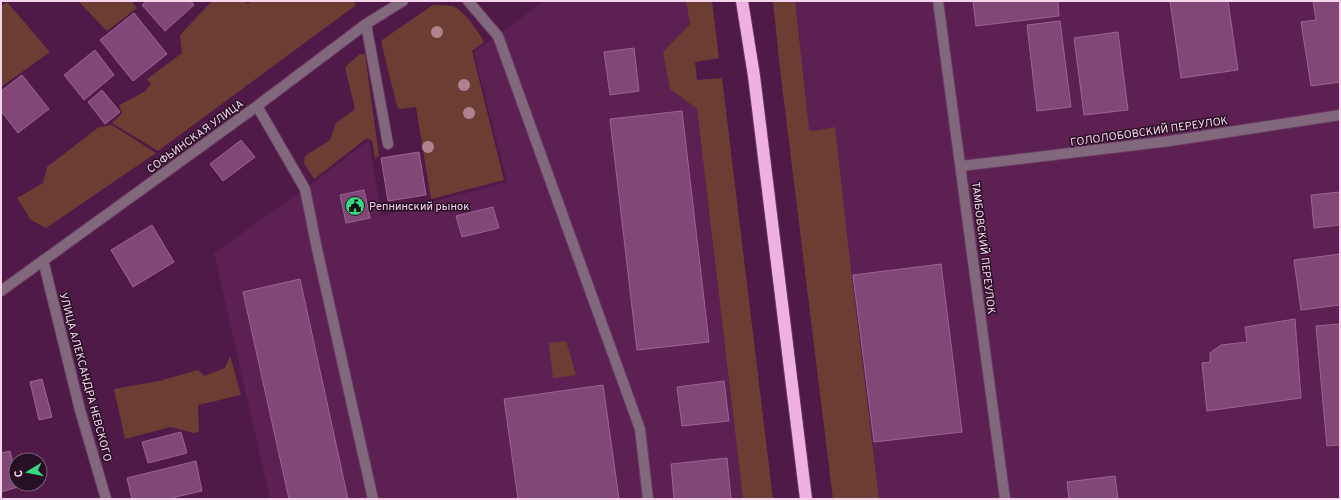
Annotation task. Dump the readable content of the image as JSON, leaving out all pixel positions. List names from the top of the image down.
{
  "streets": {
    "street": [
      "ГОЛОЛОБОВСКИЙ ПЕРЕУЛОК",
      "СОФЬИНСКАЯ УЛИЦА",
      "ТАМБОВСКИЙ ПЕРЕУЛОК",
      "УЛИЦА АЛЕКСАНДРА НЕВСКОГО"
    ]
  },
  "crossings": [
    ["ГОЛОЛОБОВСКИЙ ПЕРЕУЛОК", "ТАМБОВСКИЙ ПЕРЕУЛОК"],
    ["СОФЬИНСКАЯ УЛИЦА", "УЛИЦА АЛЕКСАНДРА НЕВСКОГО"]
  ],
  "places": {
    "public building": ["Репнинский рынок"]
  },
  "north": "left"
}
